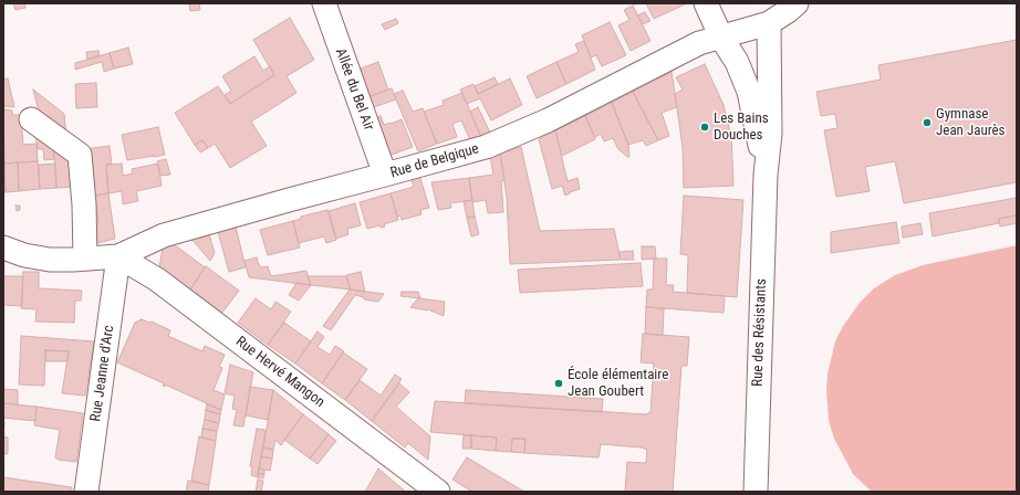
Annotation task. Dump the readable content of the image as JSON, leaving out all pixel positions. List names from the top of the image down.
{
  "streets": {
    "street": [
      "Allée du Bel Air",
      "Rue de Belgique",
      "Rue des Résistants",
      "Rue Hervé Mangon",
      "Rue Jeanne d'Arc"
    ]
  },
  "crossings": [
    ["Allée du Bel Air", "Rue de Belgique"],
    ["Rue de Belgique", "Rue des Résistants"],
    ["Rue de Belgique", "Rue Hervé Mangon"],
    ["Rue de Belgique", "Rue Jeanne d'Arc"],
    ["Rue Hervé Mangon", "Rue Jeanne d'Arc"]
  ],
  "places": ["Gymnase Jean Jaurès", "Les Bains Douches", "École élémentaire Jean Goubert"]
}
